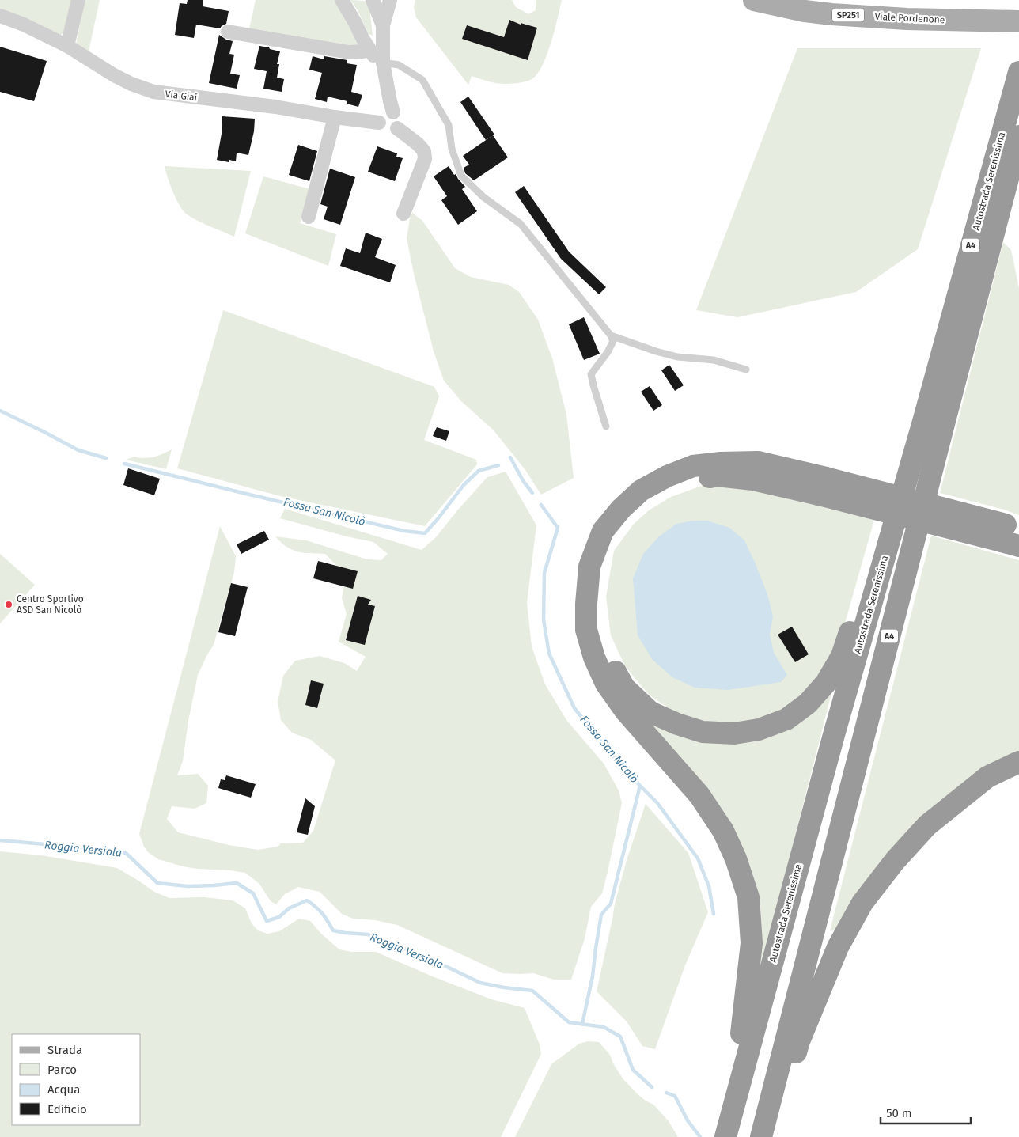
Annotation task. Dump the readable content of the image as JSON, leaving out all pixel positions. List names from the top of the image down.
{
  "streets": {
    "highway": ["Autostrada Serenissima", "A4"],
    "main road": ["SP251", "Viale Pordenone"],
    "street": ["Via Giai"]
  },
  "water": ["Fossa San Nicolò", "Roggia Versiola"],
  "places": ["Centro Sportivo ASD San Nicolò"],
  "legend": [
    "Strada",
    "Parco",
    "Acqua",
    "Edificio"
  ],
  "scale_bar": "50 m"
}
